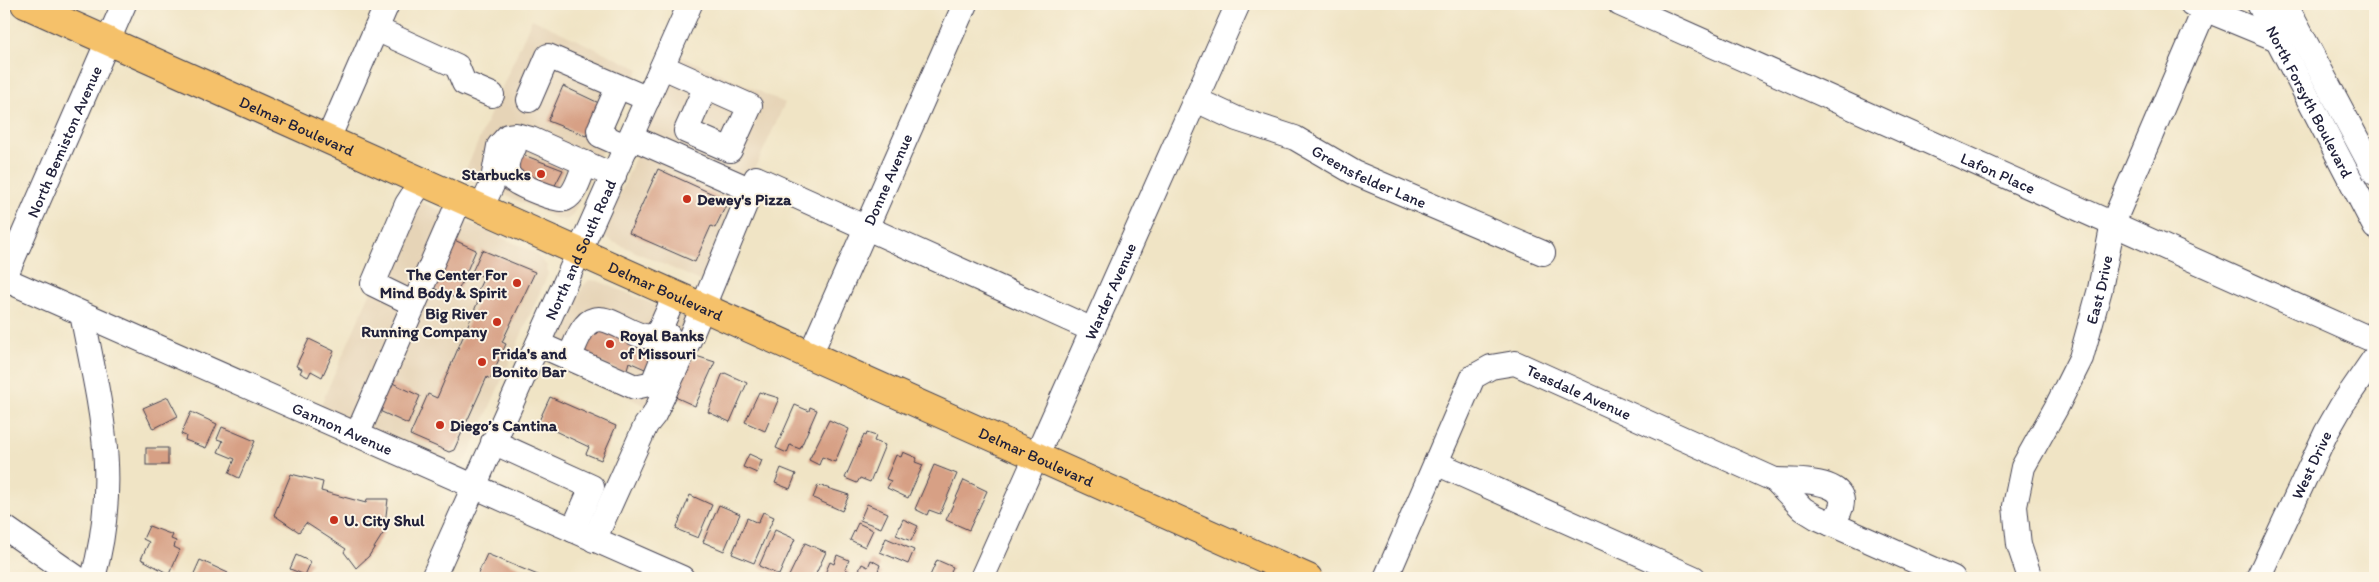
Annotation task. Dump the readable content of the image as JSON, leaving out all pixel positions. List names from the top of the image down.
{
  "streets": {
    "main road": ["Delmar Boulevard"],
    "street": [
      "North Forsyth Boulevard",
      "North Bemiston Avenue",
      "Lafon Place",
      "Greensfelder Lane",
      "Donne Avenue",
      "North and South Road",
      "East Drive",
      "Warder Avenue",
      "Teasdale Avenue",
      "Gannon Avenue",
      "West Drive"
    ]
  },
  "crossings": [
    ["Delmar Boulevard", "North Bemiston Avenue"],
    ["Delmar Boulevard", "Donne Avenue"],
    ["Delmar Boulevard", "North and South Road"],
    ["Delmar Boulevard", "Warder Avenue"],
    ["North Bemiston Avenue", "Gannon Avenue"],
    ["Lafon Place", "East Drive"],
    ["Greensfelder Lane", "Warder Avenue"],
    ["North and South Road", "Gannon Avenue"]
  ],
  "places": [
    "Starbucks",
    "Dewey's Pizza",
    "The Center For Mind Body & Spirit",
    "Big River Running Company",
    "Royal Banks of Missouri",
    "Frida's and Bonito Bar",
    "Diego’s Cantina",
    "U. City Shul"
  ]
}
